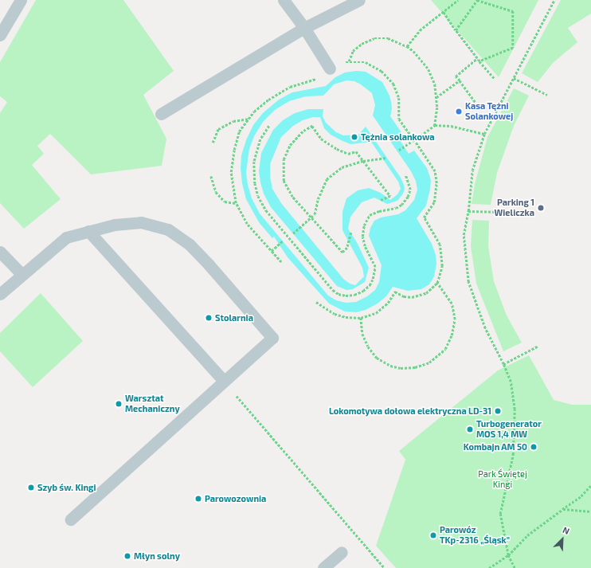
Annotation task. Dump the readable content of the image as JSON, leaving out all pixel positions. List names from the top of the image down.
{
  "parks": ["Park Świętej Kingi"],
  "places": [
    "Kasa Tężni Solankowej",
    "Tężnia solankowa",
    "Parking 1 Wieliczka",
    "Stolarnia",
    "Warsztat Mechaniczny",
    "Lokomotywa dołowa elektryczna LD-31",
    "Turbogenerator MOS 1,4 MW",
    "Kombajn AM 50",
    "Szyb św. Kingi",
    "Parowozownia",
    "Parowóz TKp-2316 „Śląsk”",
    "Młyn solny"
  ],
  "north": "top right"
}
